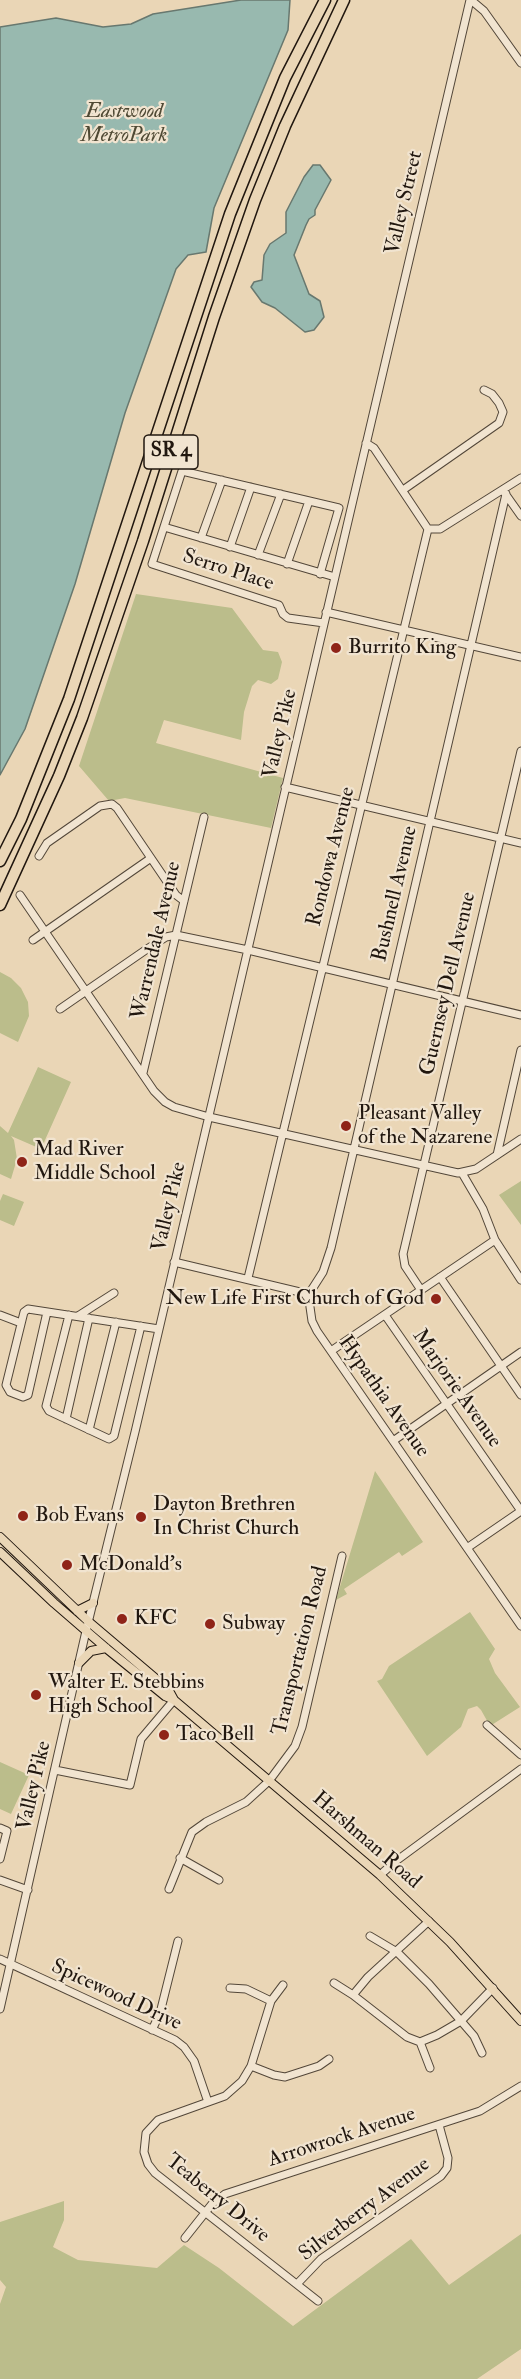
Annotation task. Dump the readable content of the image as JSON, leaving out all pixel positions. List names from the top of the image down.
{
  "streets": {
    "highway": ["SR 4"],
    "main road": ["Harshman Road"],
    "street": [
      "Valley Street",
      "Serro Place",
      "Valley Pike",
      "Rondowa Avenue",
      "Bushnell Avenue",
      "Warrendale Avenue",
      "Guernsey Dell Avenue",
      "Marjorie Avenue",
      "Hypathia Avenue",
      "Transportation Road",
      "Spicewood Drive",
      "Arrowrock Avenue",
      "Teaberry Drive",
      "Silverberry Avenue"
    ]
  },
  "crossings": [
    ["Valley Street", "Valley Pike"],
    ["Serro Place", "Valley Pike"],
    ["Valley Pike", "Harshman Road"],
    ["Valley Pike", "Spicewood Drive"],
    ["Bushnell Avenue", "Hypathia Avenue"],
    ["Transportation Road", "Harshman Road"],
    ["Spicewood Drive", "Teaberry Drive"],
    ["Arrowrock Avenue", "Teaberry Drive"],
    ["Arrowrock Avenue", "Silverberry Avenue"],
    ["Teaberry Drive", "Silverberry Avenue"]
  ],
  "parks": ["Eastwood MetroPark"],
  "places": [
    "Burrito King",
    "Pleasant Valley of the Nazarene",
    "Mad River Middle School",
    "New Life First Church of God",
    "Bob Evans",
    "Dayton Brethren In Christ Church",
    "McDonald's",
    "KFC",
    "Subway",
    "Walter E. Stebbins High School",
    "Taco Bell"
  ]
}
